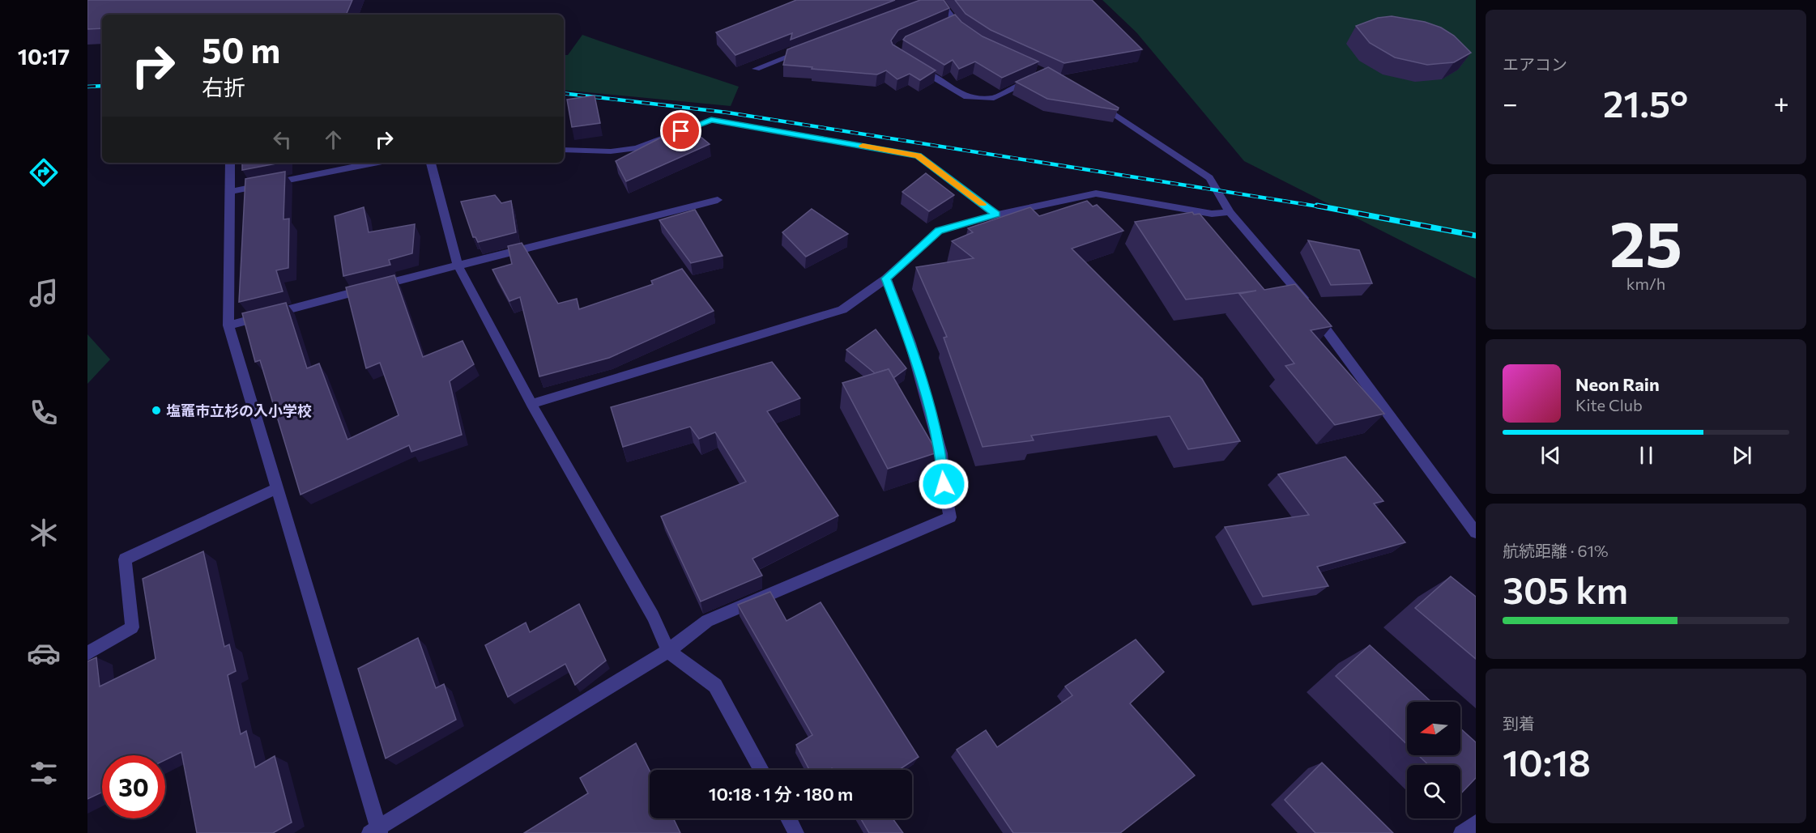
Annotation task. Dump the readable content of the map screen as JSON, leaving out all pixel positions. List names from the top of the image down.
{
  "places": ["塩竈市立杉の入小学校"],
  "north": "left",
  "page": {
    "tabs": "10:17",
    "tile": [
      "エアコン",
      ["25", "km/h"],
      ["航続距離 · 61%", "305 km"],
      ["到着", "10:18"]
    ],
    "turn": ["50 m", "右折"],
    "heat": ["−", "21.5°", "+"],
    "song": ["Neon Rain", "Kite Club"],
    "limit": "30",
    "trip": "10:18 · 1 分 · 180 m"
  }
}
